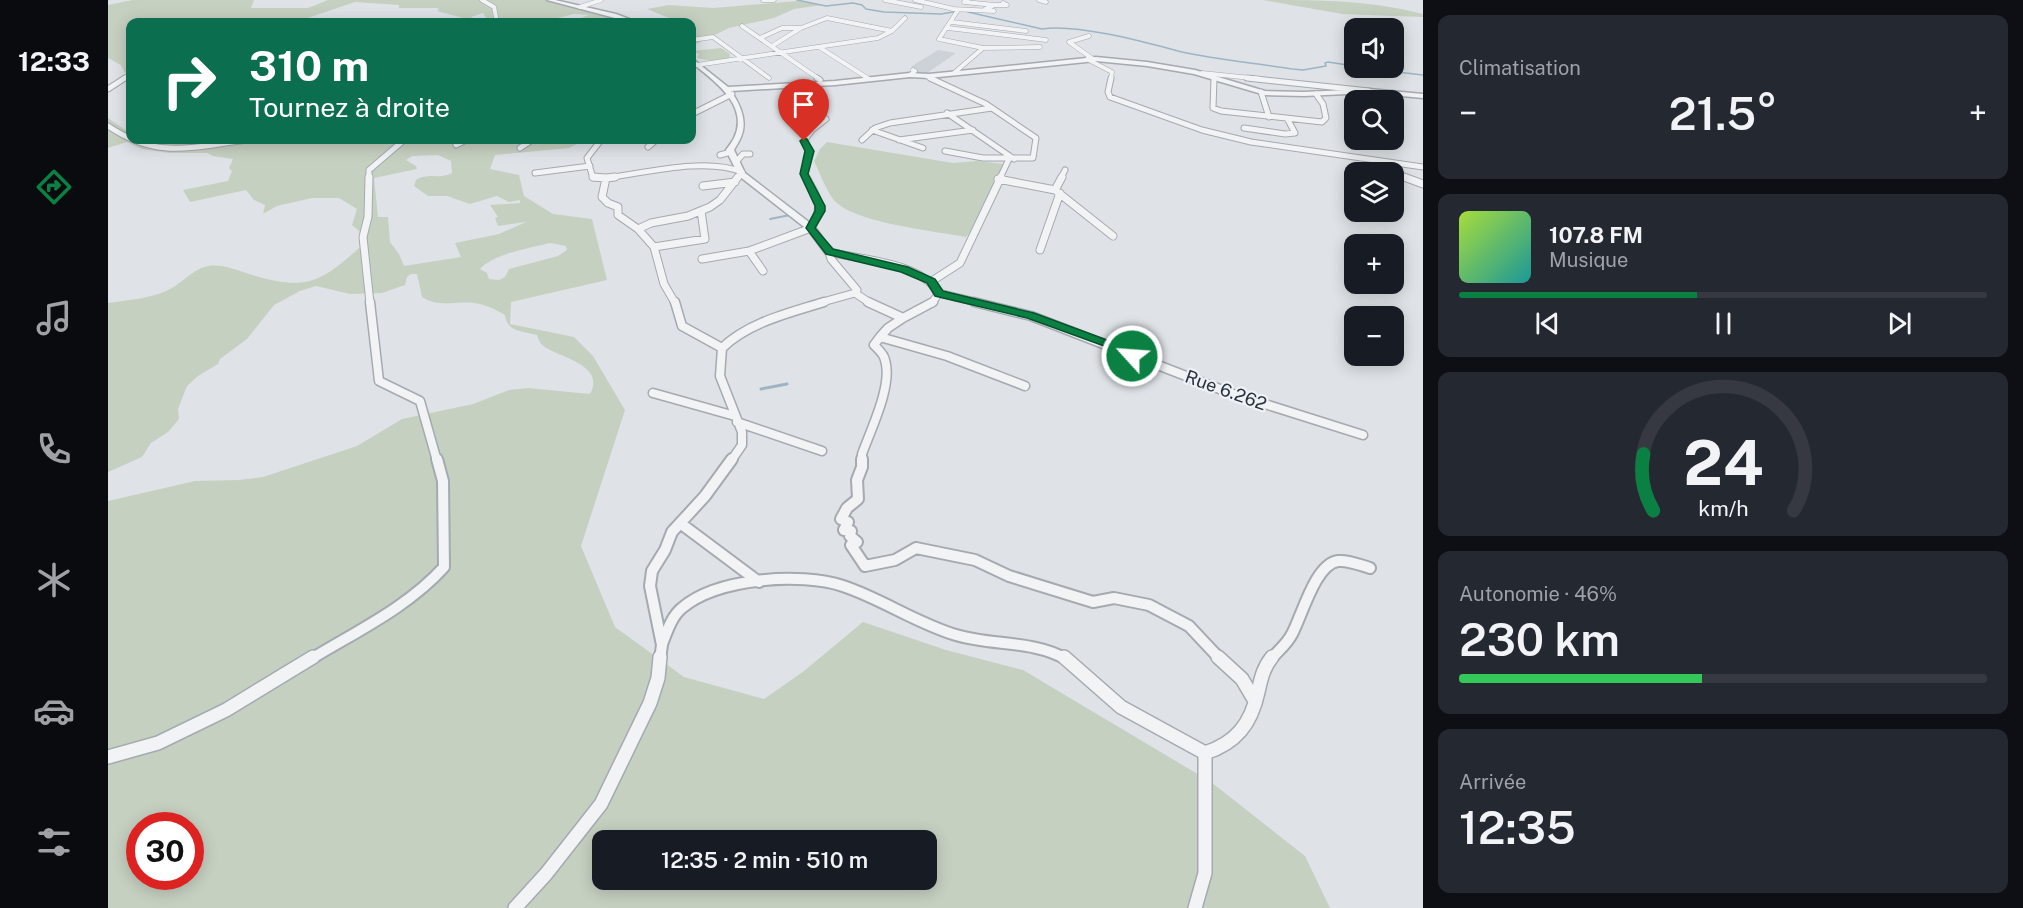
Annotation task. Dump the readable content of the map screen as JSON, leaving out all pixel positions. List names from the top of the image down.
{
  "streets": {
    "street": ["Rue 6.262"]
  },
  "page": {
    "tabs": "12:33",
    "tile": [
      "Climatisation",
      ["Autonomie · 46%", "230 km"],
      ["Arrivée", "12:35"]
    ],
    "map_buttons": ["+", "−"],
    "turn": ["310 m", "Tournez à droite"],
    "heat": ["−", "21.5°", "+"],
    "song": ["107.8 FM", "Musique"],
    "limit": "30",
    "trip": "12:35 · 2 min · 510 m",
    "gauge": ["24", "km/h"]
  }
}
